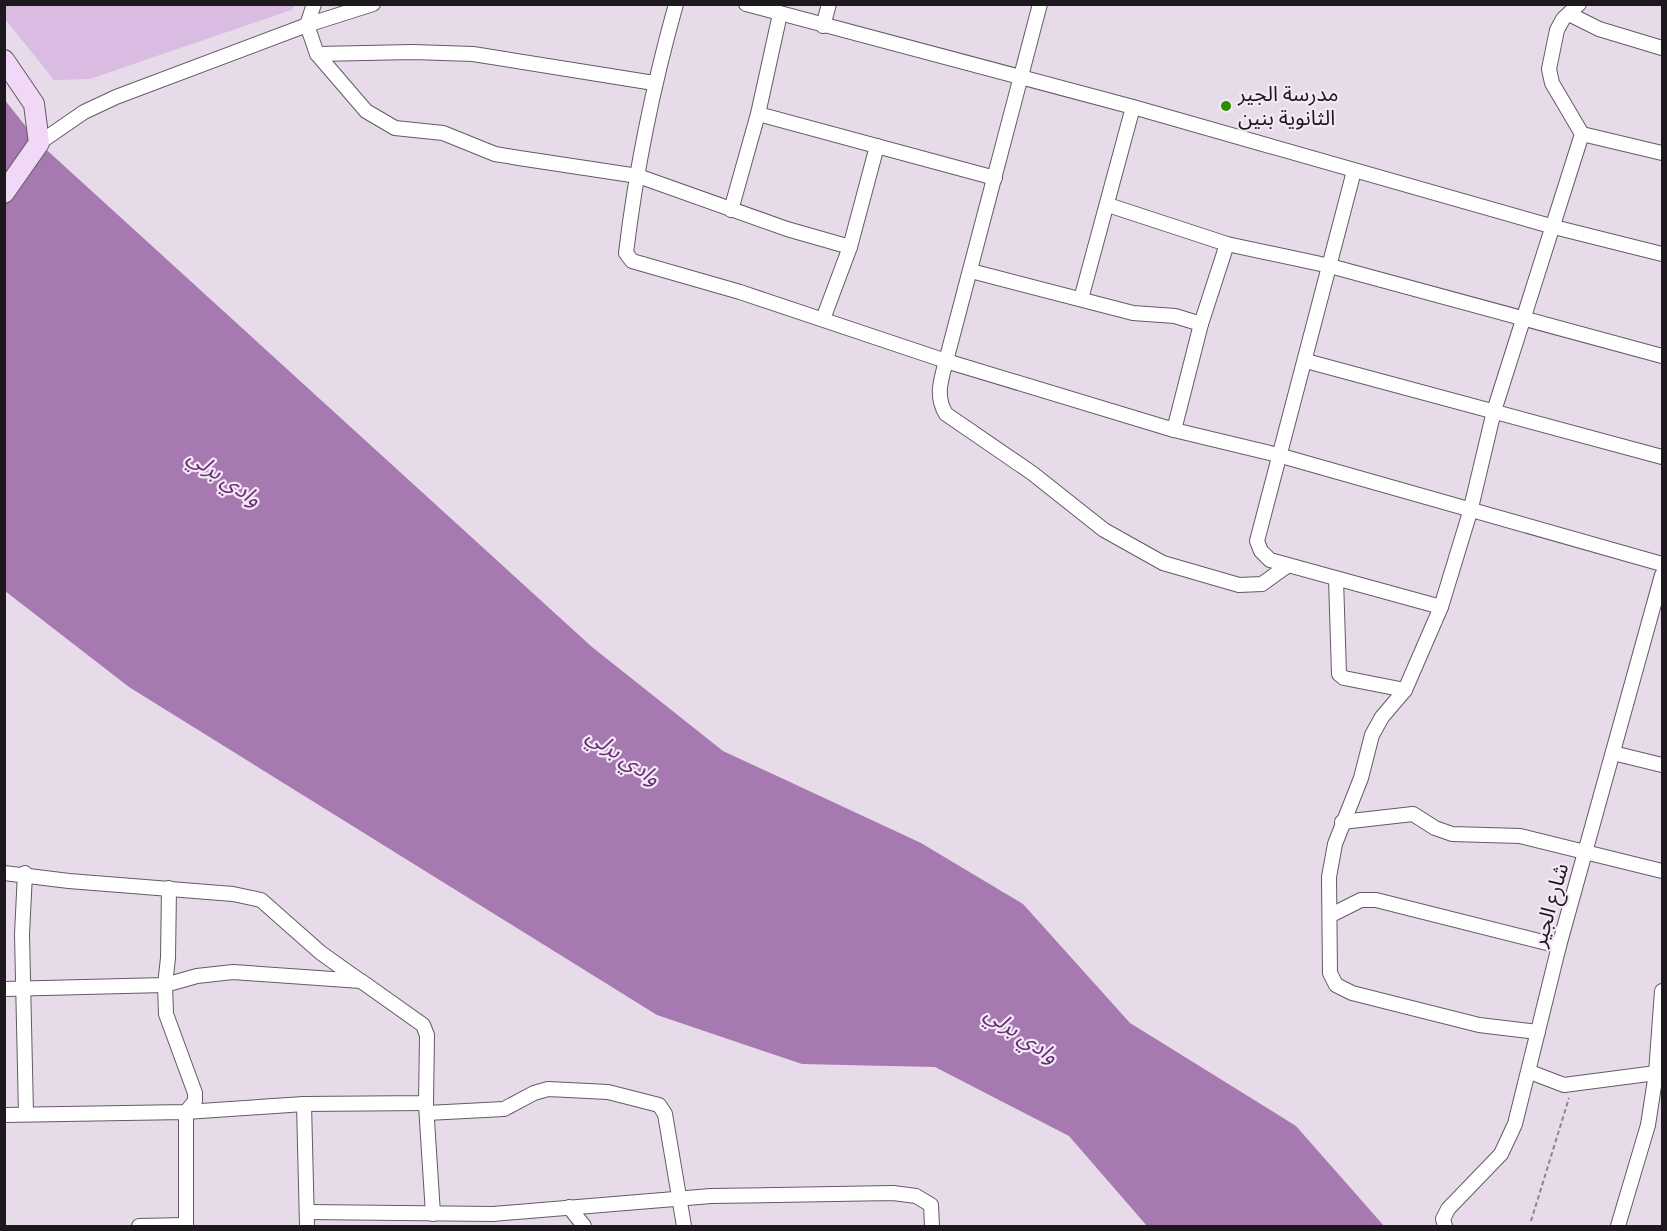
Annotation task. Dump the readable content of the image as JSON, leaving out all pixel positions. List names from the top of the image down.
{
  "streets": {
    "street": ["شارع الجير"]
  },
  "water": ["وادي برلي"],
  "places": ["مدرسة الجير الثانوية بنين"]
}
